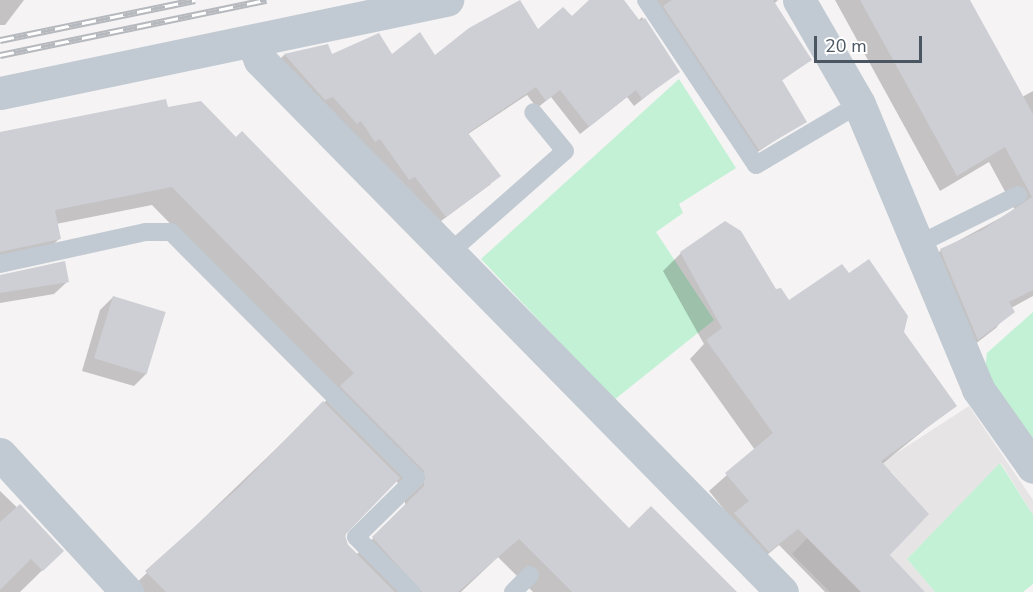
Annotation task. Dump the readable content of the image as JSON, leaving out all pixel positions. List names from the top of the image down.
{
  "scale_bar": "20 m"
}
